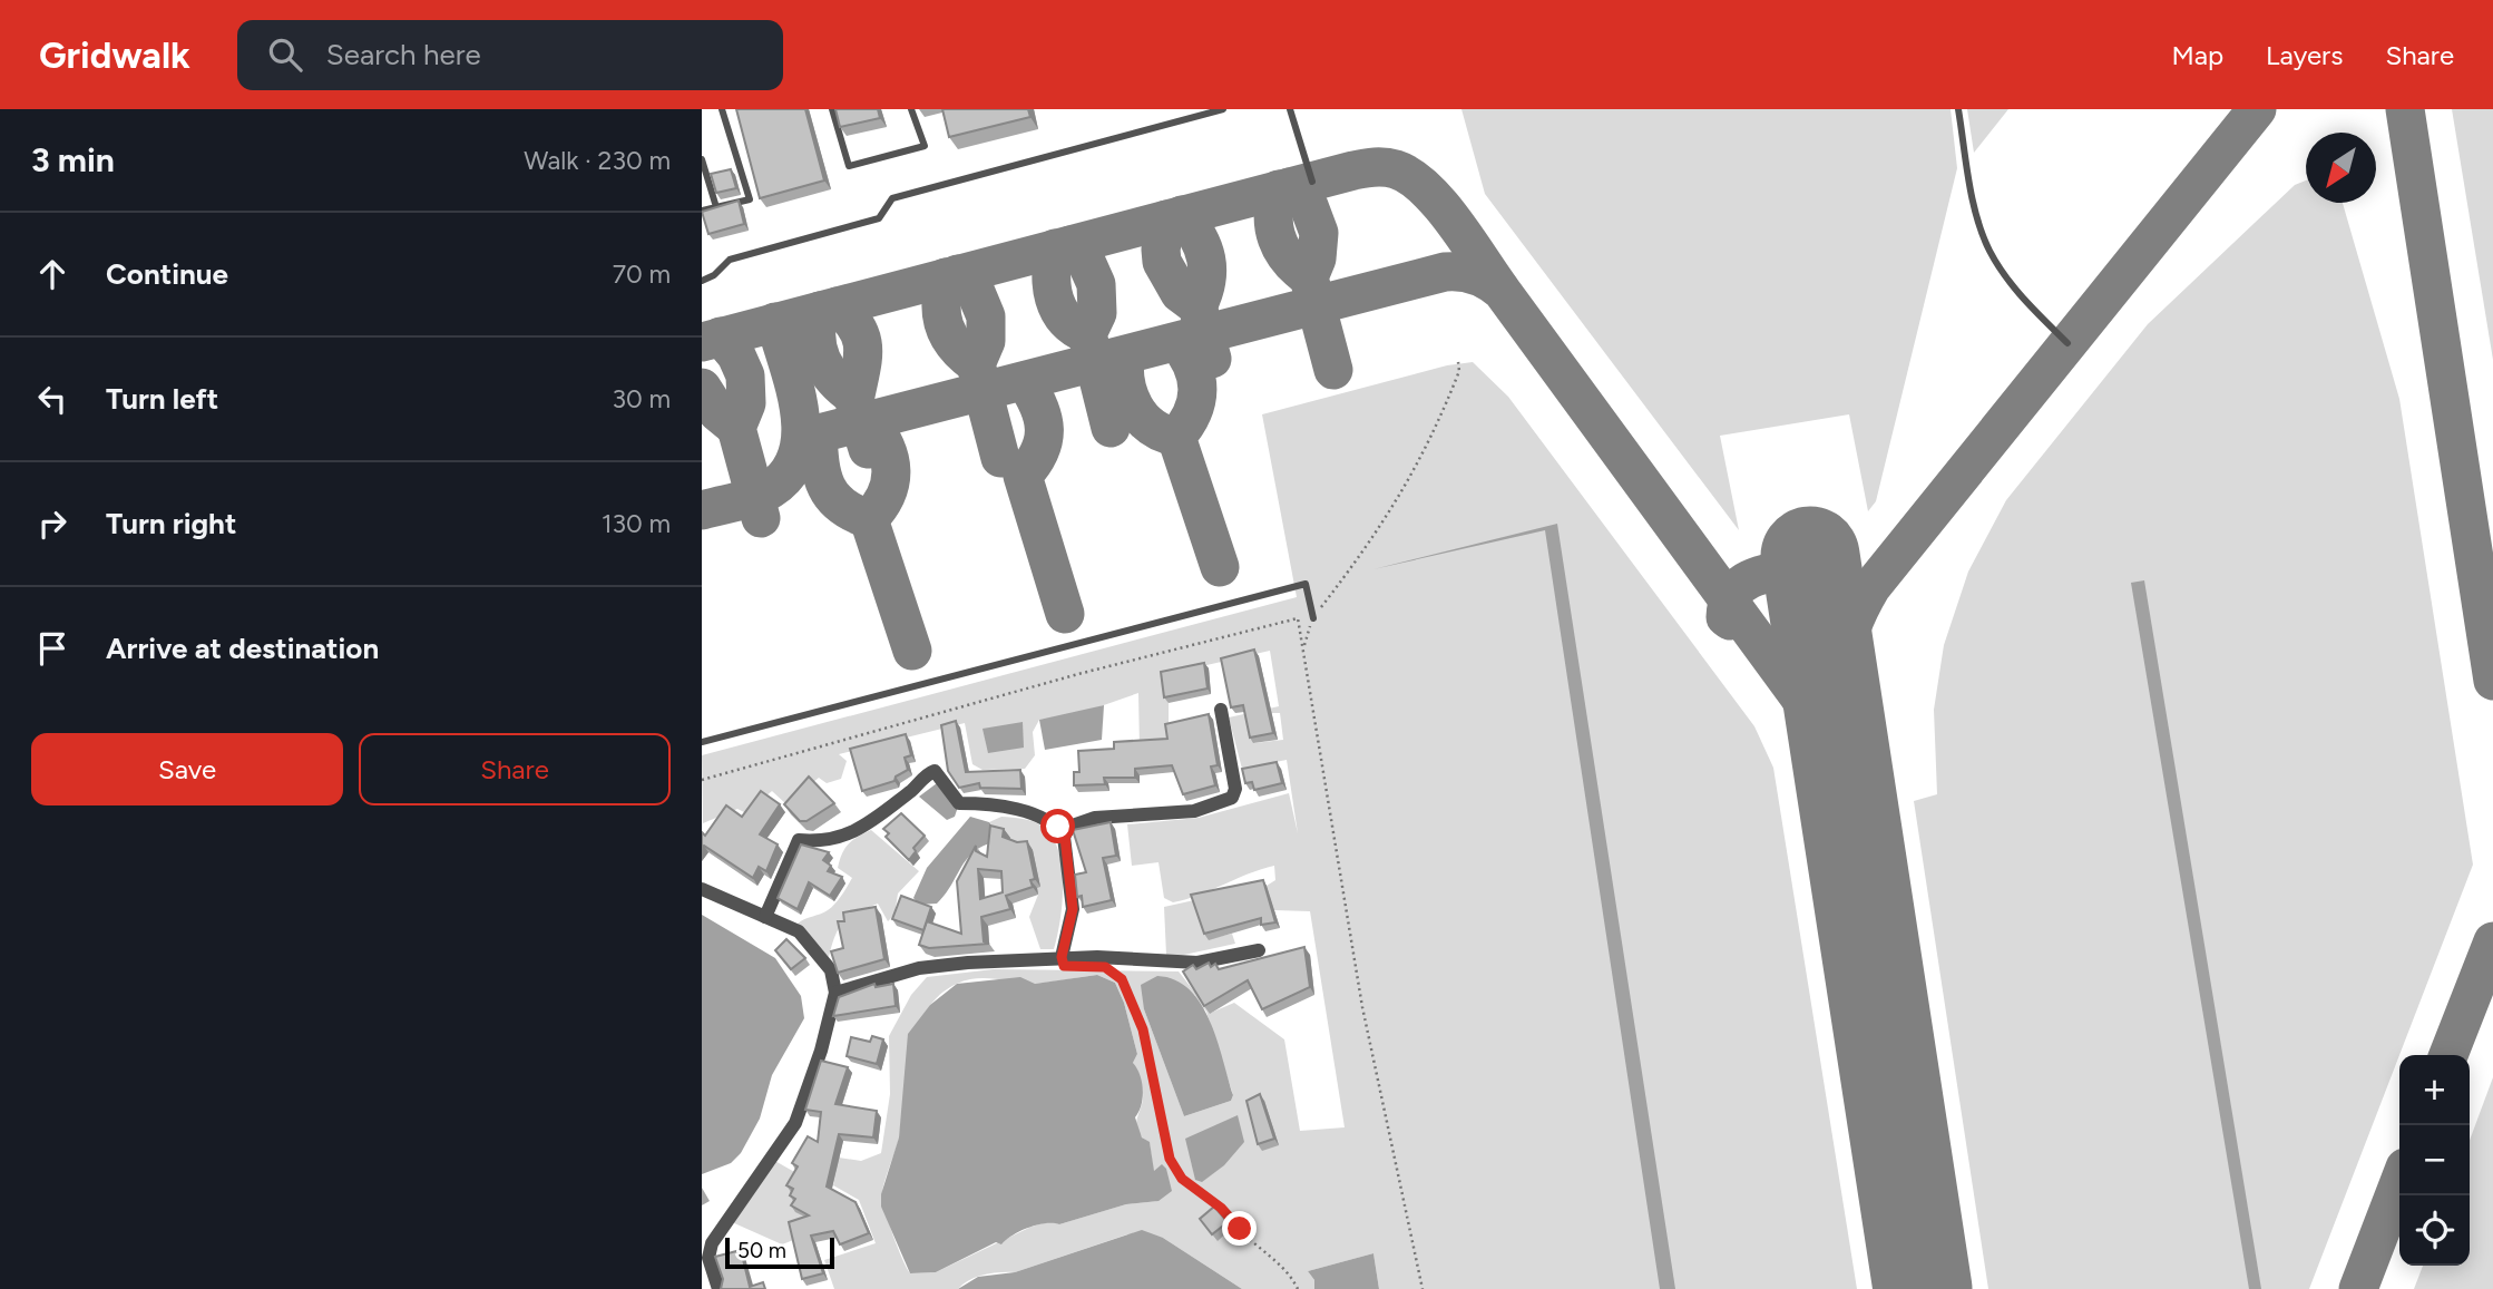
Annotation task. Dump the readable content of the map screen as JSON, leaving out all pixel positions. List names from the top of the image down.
{
  "scale_bar": "50 m",
  "north": "bottom left",
  "page": {
    "header": "Gridwalk",
    "search": "Search here",
    "nav": ["Map", "Layers", "Share"],
    "heading": ["3 min", "Walk · 230 m"],
    "list": [
      ["Continue", "70 m"],
      ["Turn left", "30 m"],
      ["Turn right", "130 m"],
      "Arrive at destination"
    ],
    "buttons": ["Save", "Share"],
    "map_buttons": ["+", "−"],
    "scale": "50 m"
  }
}
